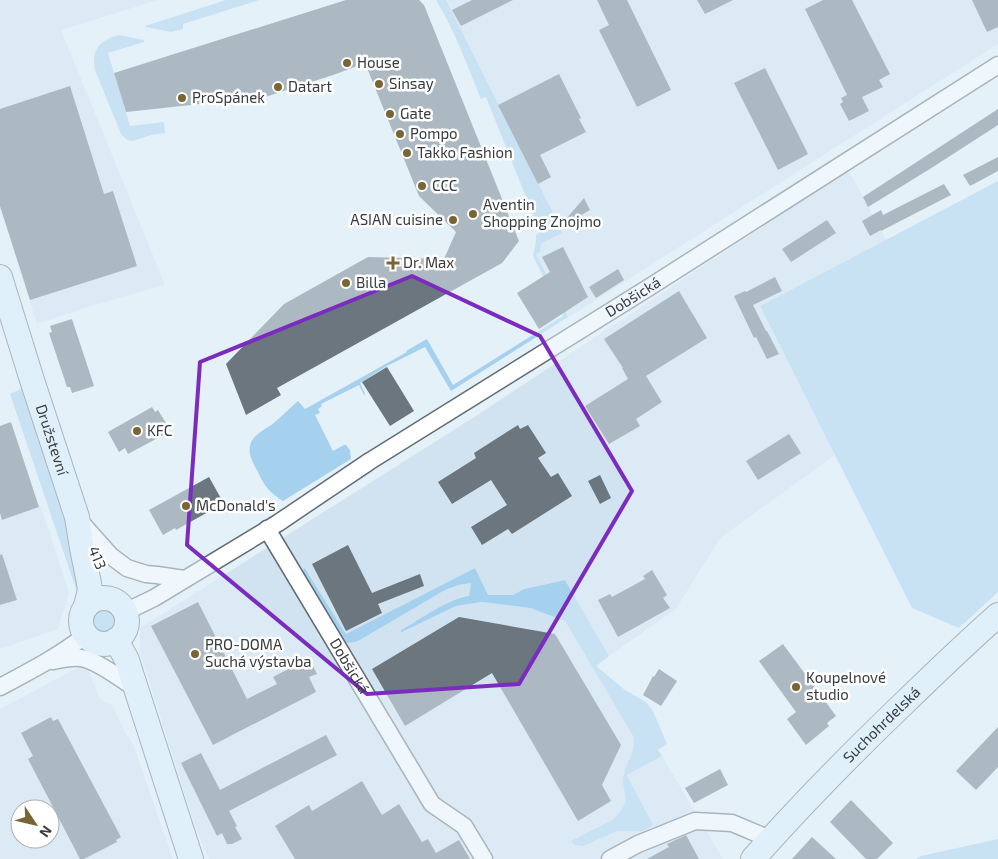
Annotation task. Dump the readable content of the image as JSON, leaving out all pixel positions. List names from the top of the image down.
{
  "streets": {
    "main road": ["Družstevní", "413", "Suchohrdelská"],
    "street": ["Dobšická"]
  },
  "crossings": [
    ["Dobšická", "Družstevní"],
    ["Dobšická", "413"],
    ["Družstevní", "413"]
  ],
  "places": {
    "other": [
      "House",
      "Sinsay",
      "Datart",
      "ProSpánek",
      "Gate",
      "Pompo",
      "Takko Fashion",
      "CCC",
      "Aventin Shopping Znojmo",
      "ASIAN cuisine",
      "Billa",
      "KFC",
      "McDonald's",
      "PRO-DOMA Suchá výstavba",
      "Koupelnové studio"
    ],
    "health": ["Dr. Max"]
  },
  "north": "bottom right"
}
